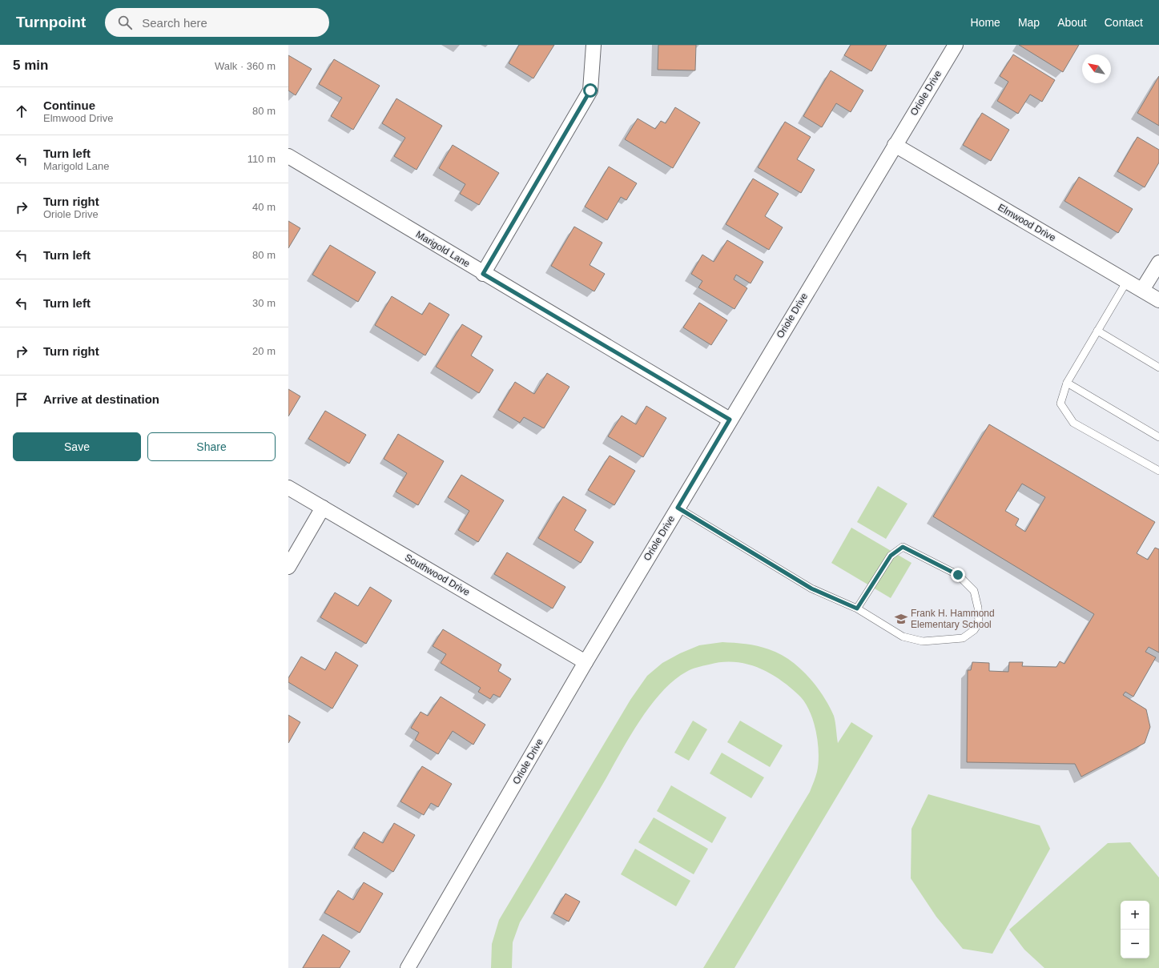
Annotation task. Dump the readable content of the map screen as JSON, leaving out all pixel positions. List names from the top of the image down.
{
  "streets": {
    "street": [
      "Oriole Drive",
      "Elmwood Drive",
      "Marigold Lane",
      "Southwood Drive"
    ]
  },
  "crossings": [
    ["Oriole Drive", "Elmwood Drive"],
    ["Oriole Drive", "Marigold Lane"],
    ["Oriole Drive", "Southwood Drive"]
  ],
  "places": {
    "school or university": ["Frank H. Hammond Elementary School"]
  },
  "north": "top left",
  "page": {
    "header": "Turnpoint",
    "search": "Search here",
    "nav": [
      "Home",
      "Map",
      "About",
      "Contact"
    ],
    "heading": ["5 min", "Walk · 360 m"],
    "list": [
      ["Continue", "Elmwood Drive", "80 m"],
      ["Turn left", "Marigold Lane", "110 m"],
      ["Turn right", "Oriole Drive", "40 m"],
      ["Turn left", "80 m"],
      ["Turn left", "30 m"],
      ["Turn right", "20 m"],
      "Arrive at destination"
    ],
    "buttons": ["Save", "Share"],
    "map_buttons": ["+", "−"]
  }
}
